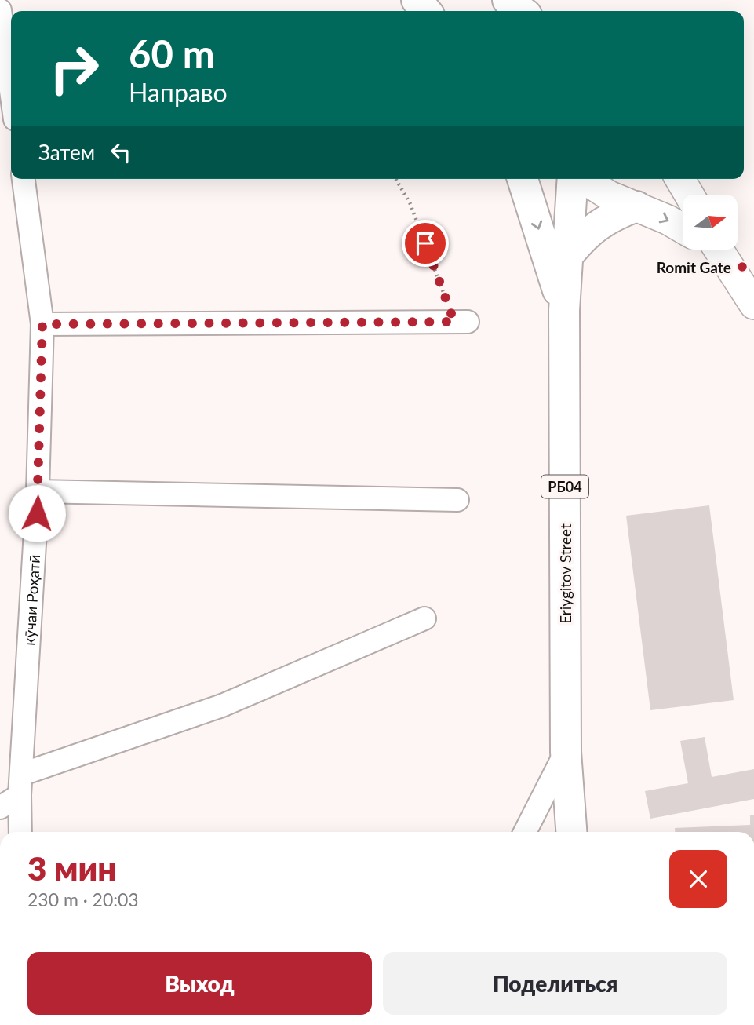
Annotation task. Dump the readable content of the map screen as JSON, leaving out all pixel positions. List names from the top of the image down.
{
  "streets": {
    "highway": ["РБ04", "Eriygitov Street"],
    "street": ["кӯчаи Роҳатӣ"]
  },
  "crossings": [
    ["РБ04", "Eriygitov Street"]
  ],
  "places": ["Romit Gate"],
  "north": "right",
  "page": {
    "turn": ["60 m", "Направо"],
    "then": "Затем",
    "heading": ["3 мин", "230 m · 20:03"],
    "buttons": ["Выход", "Поделиться"]
  }
}
